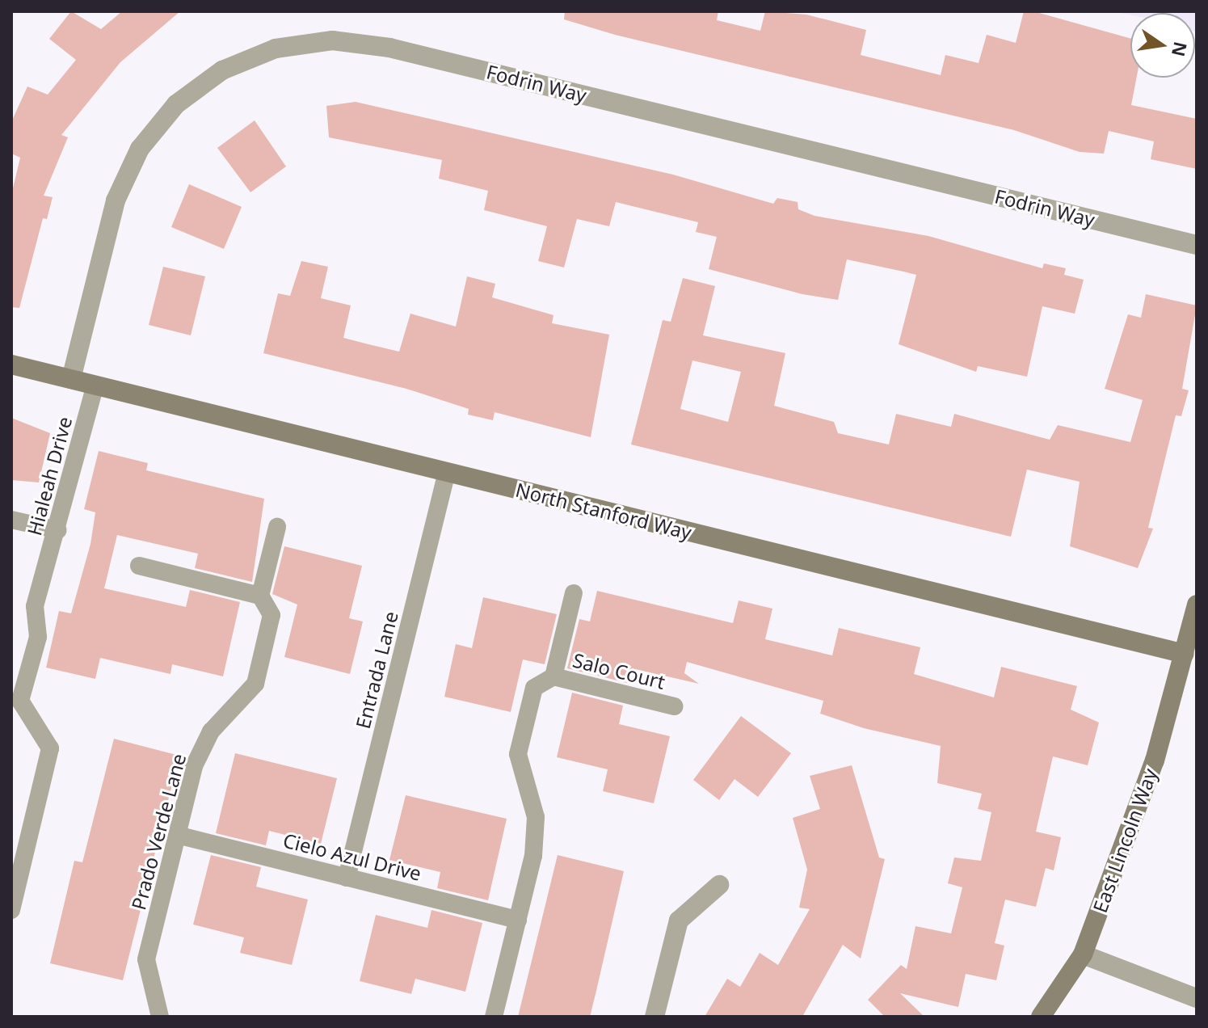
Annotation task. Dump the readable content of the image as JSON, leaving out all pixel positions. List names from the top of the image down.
{
  "streets": {
    "street": ["Fodrin Way", "North Stanford Way", "East Lincoln Way"],
    "lane": [
      "Hialeah Drive",
      "Entrada Lane",
      "Salo Court",
      "Prado Verde Lane",
      "Cielo Azul Drive"
    ]
  },
  "crossings": [
    ["Fodrin Way", "North Stanford Way"],
    ["Hialeah Drive", "North Stanford Way"],
    ["North Stanford Way", "Entrada Lane"],
    ["North Stanford Way", "East Lincoln Way"],
    ["Entrada Lane", "Cielo Azul Drive"],
    ["Prado Verde Lane", "Cielo Azul Drive"]
  ],
  "north": "right"
}
